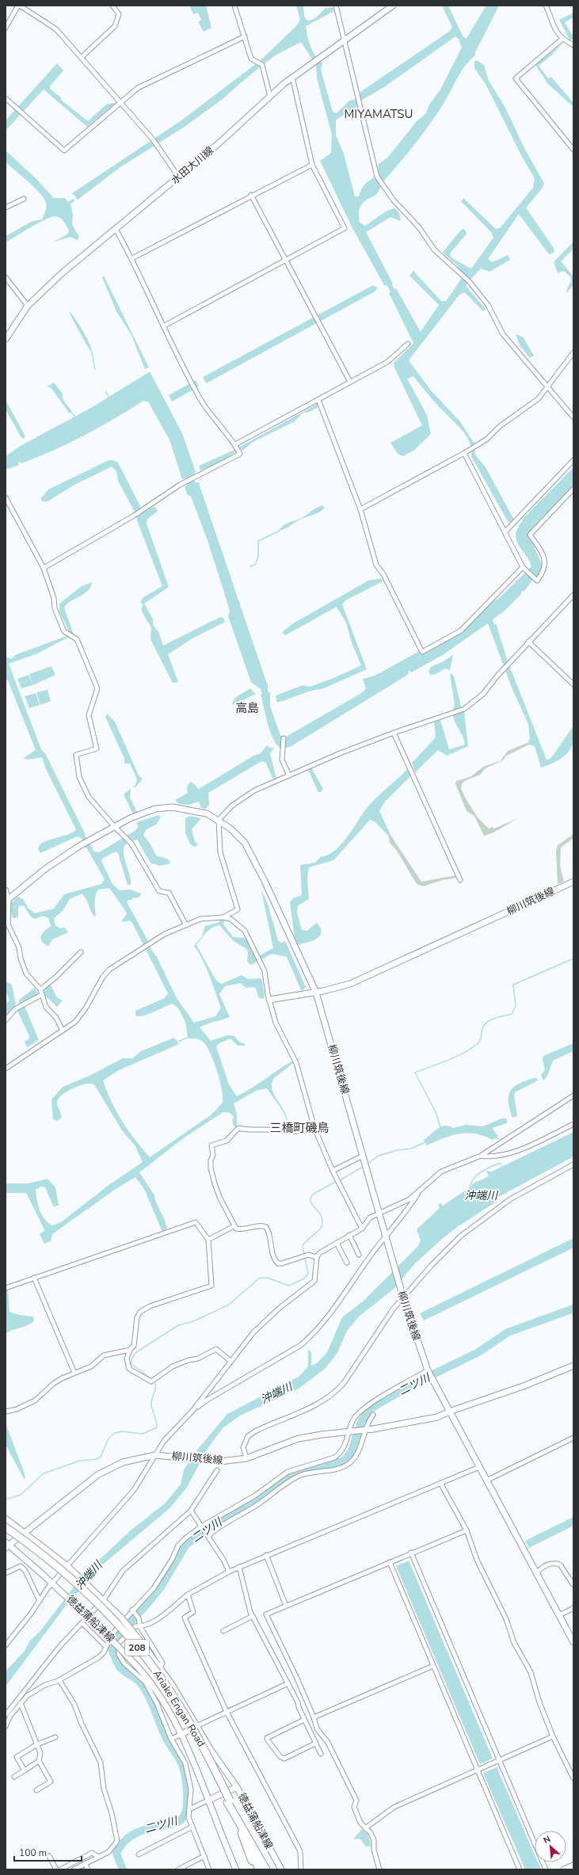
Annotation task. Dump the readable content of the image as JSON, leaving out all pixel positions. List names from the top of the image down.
{
  "streets": {
    "highway": ["208", "Ariake Engan Road"],
    "main road": ["水田大川線", "柳川筑後線", "徳益蒲船津線"]
  },
  "crossings": [
    ["柳川筑後線", "徳益蒲船津線"]
  ],
  "districts": ["MIYAMATSU", "高島", "三橋町磯鳥"],
  "water": ["沖端川", "二ツ川"],
  "scale_bar": "100 m",
  "north": "top left"
}
